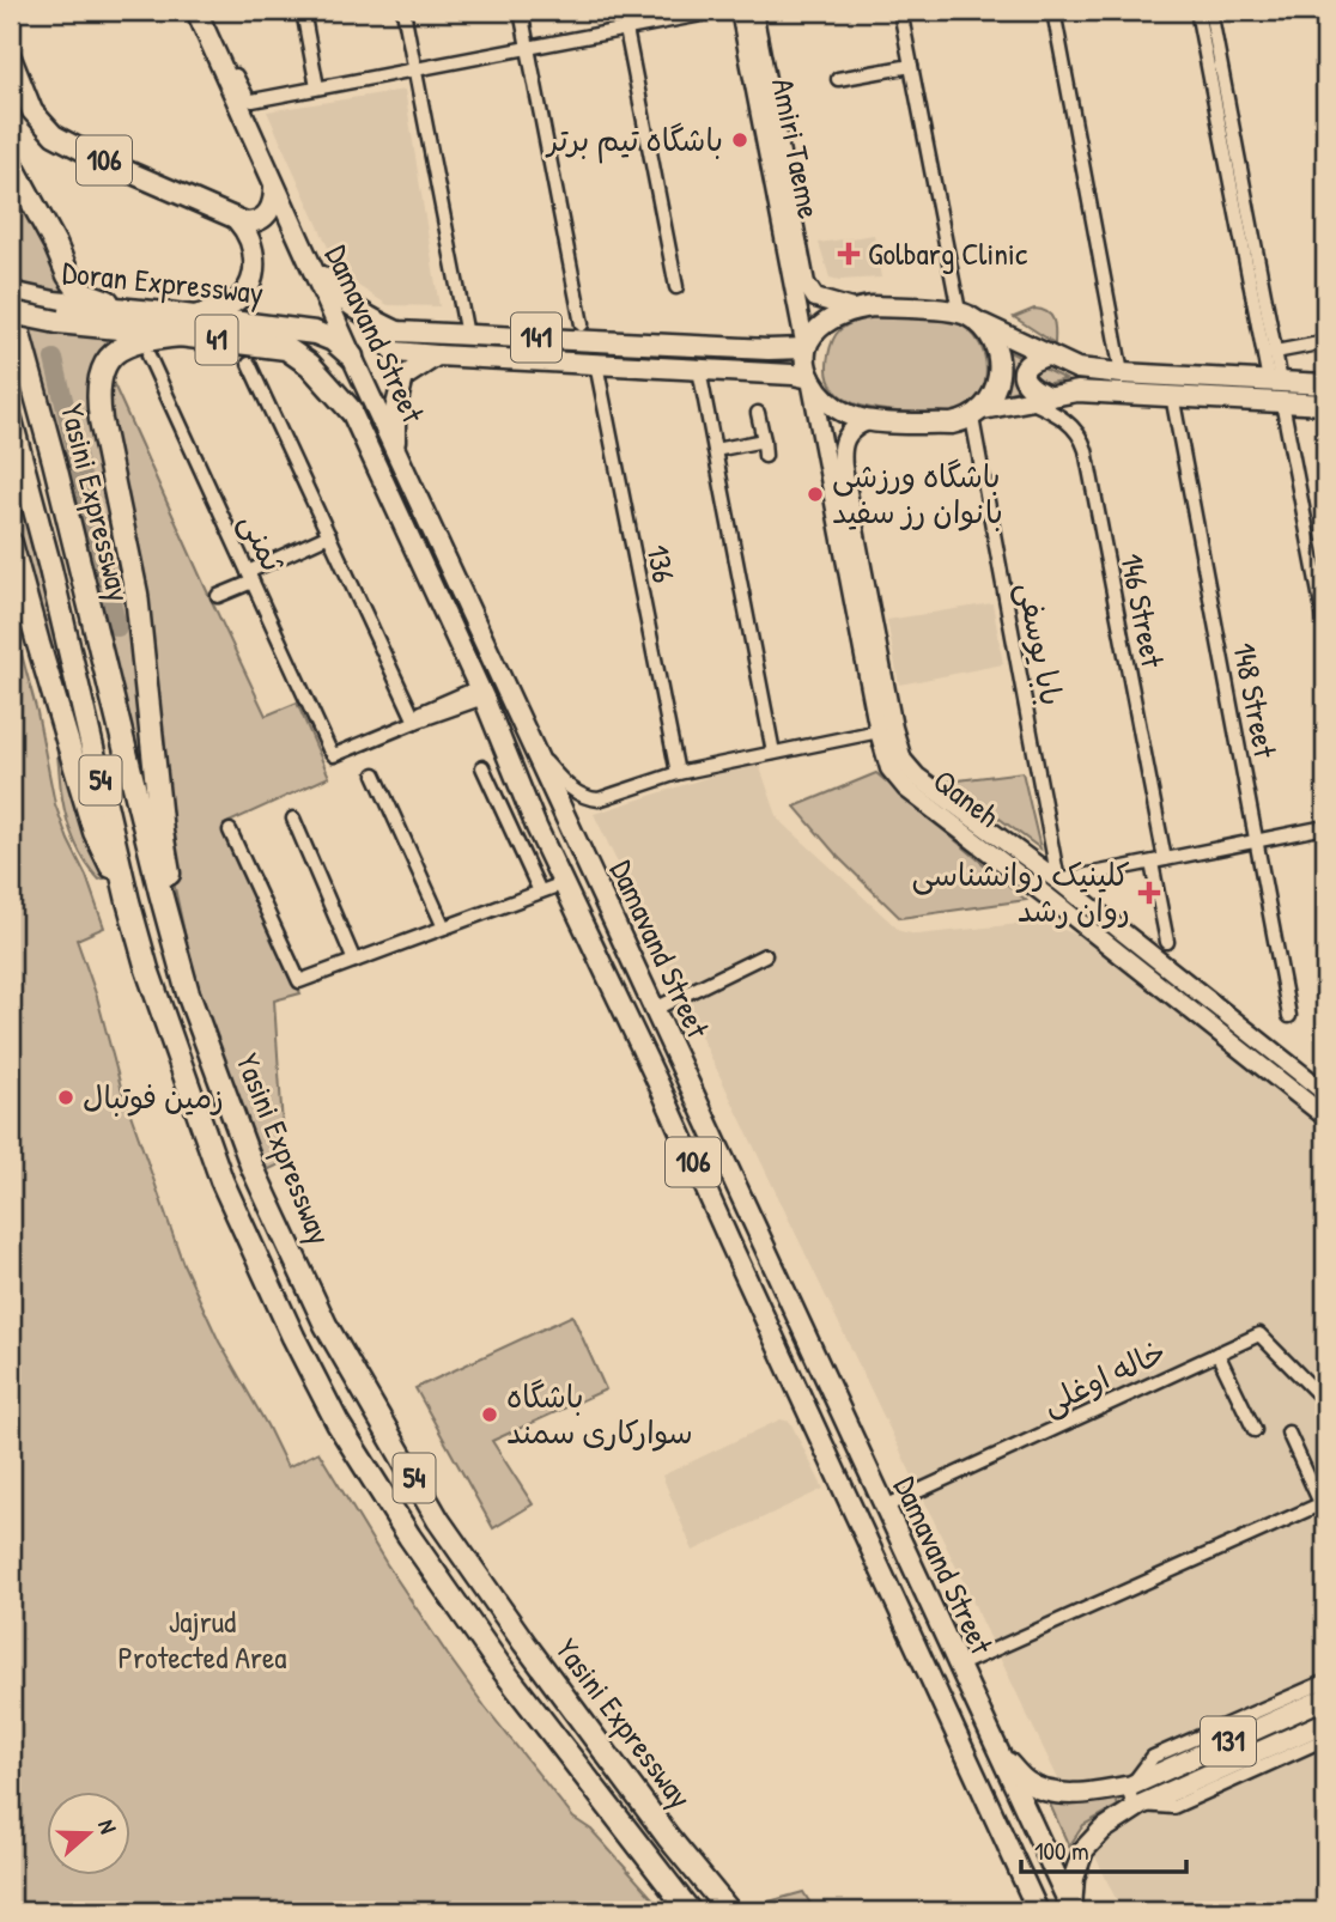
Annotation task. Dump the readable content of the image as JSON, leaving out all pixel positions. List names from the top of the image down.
{
  "streets": {
    "highway": [
      "Doran Expressway",
      "41",
      "Yasini Expressway",
      "54"
    ],
    "main road": [
      "Amiri Taeme",
      "106",
      "Damavand Street",
      "141",
      "Qaneh",
      "131"
    ],
    "street": [
      "ثمنی",
      "136",
      "146 Street",
      "بابا یوسفی",
      "148 Street",
      "خاله اوغلی"
    ]
  },
  "crossings": [
    ["Amiri Taeme", "141"],
    ["Amiri Taeme", "بابا یوسفی"],
    ["Amiri Taeme", "Qaneh"],
    ["Doran Expressway", "Damavand Street"],
    ["Damavand Street", "141"],
    ["Damavand Street", "خاله اوغلی"],
    ["Damavand Street", "131"],
    ["141", "136"],
    ["141", "بابا یوسفی"],
    ["141", "Qaneh"],
    ["بابا یوسفی", "Qaneh"]
  ],
  "parks": ["Jajrud Protected Area"],
  "places": {
    "other": [
      "باشگاه تیم برتر",
      "باشگاه ورزشی بانوان رز سفید",
      "زمین فوتبال",
      "باشگاه سوارکاری سمند"
    ],
    "health": ["Golbarg Clinic", "کلینیک روانشناسی روان رشد"]
  },
  "scale_bar": "100 m",
  "north": "right"
}
